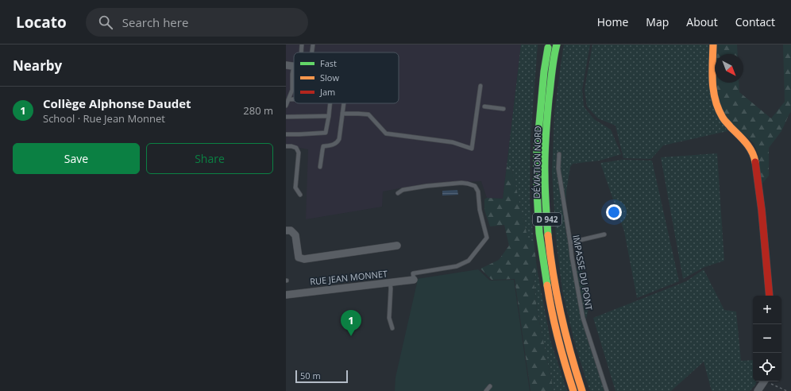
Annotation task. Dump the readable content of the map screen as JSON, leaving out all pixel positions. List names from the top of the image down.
{
  "streets": {
    "main road": ["DÉVIATION NORD", "D 942"],
    "street": ["RUE JEAN MONNET"],
    "lane": ["IMPASSE DU PONT"]
  },
  "legend": ["Fast", "Slow", "Jam"],
  "scale_bar": "50 m",
  "north": "bottom right",
  "page": {
    "header": "Locato",
    "search": "Search here",
    "nav": [
      "Home",
      "Map",
      "About",
      "Contact"
    ],
    "heading": "Nearby",
    "list": [
      {
        "mark": "1",
        "name": "Collège Alphonse Daudet",
        "note": "School · Rue Jean Monnet",
        "value": "280 m"
      }
    ],
    "buttons": ["Save", "Share"],
    "map_buttons": ["+", "−"],
    "pins": "1",
    "scale": "50 m"
  }
}
